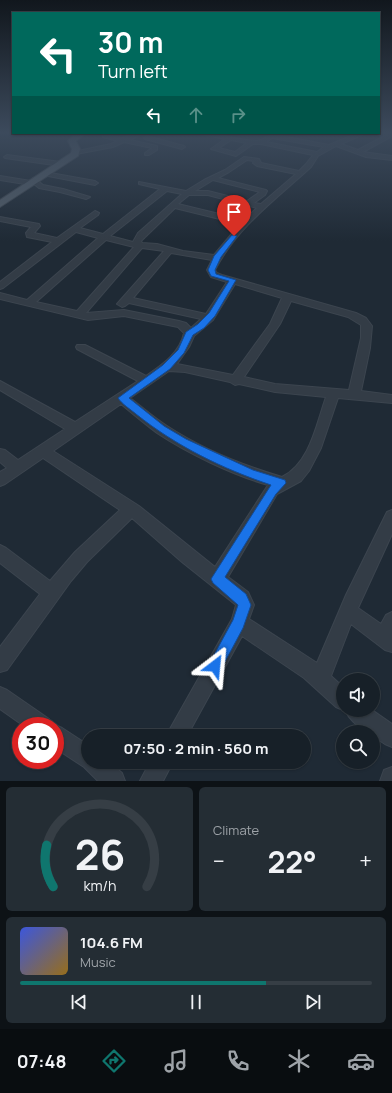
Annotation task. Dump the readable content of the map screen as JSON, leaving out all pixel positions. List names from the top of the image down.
{
  "page": {
    "turn": ["30 m", "Turn left"],
    "limit": "30",
    "trip": "07:50 · 2 min · 560 m",
    "tile": "Climate",
    "heat": ["−", "22°", "+"],
    "song": ["104.6 FM", "Music"],
    "tabs": "07:48",
    "gauge": ["26", "km/h"]
  }
}
